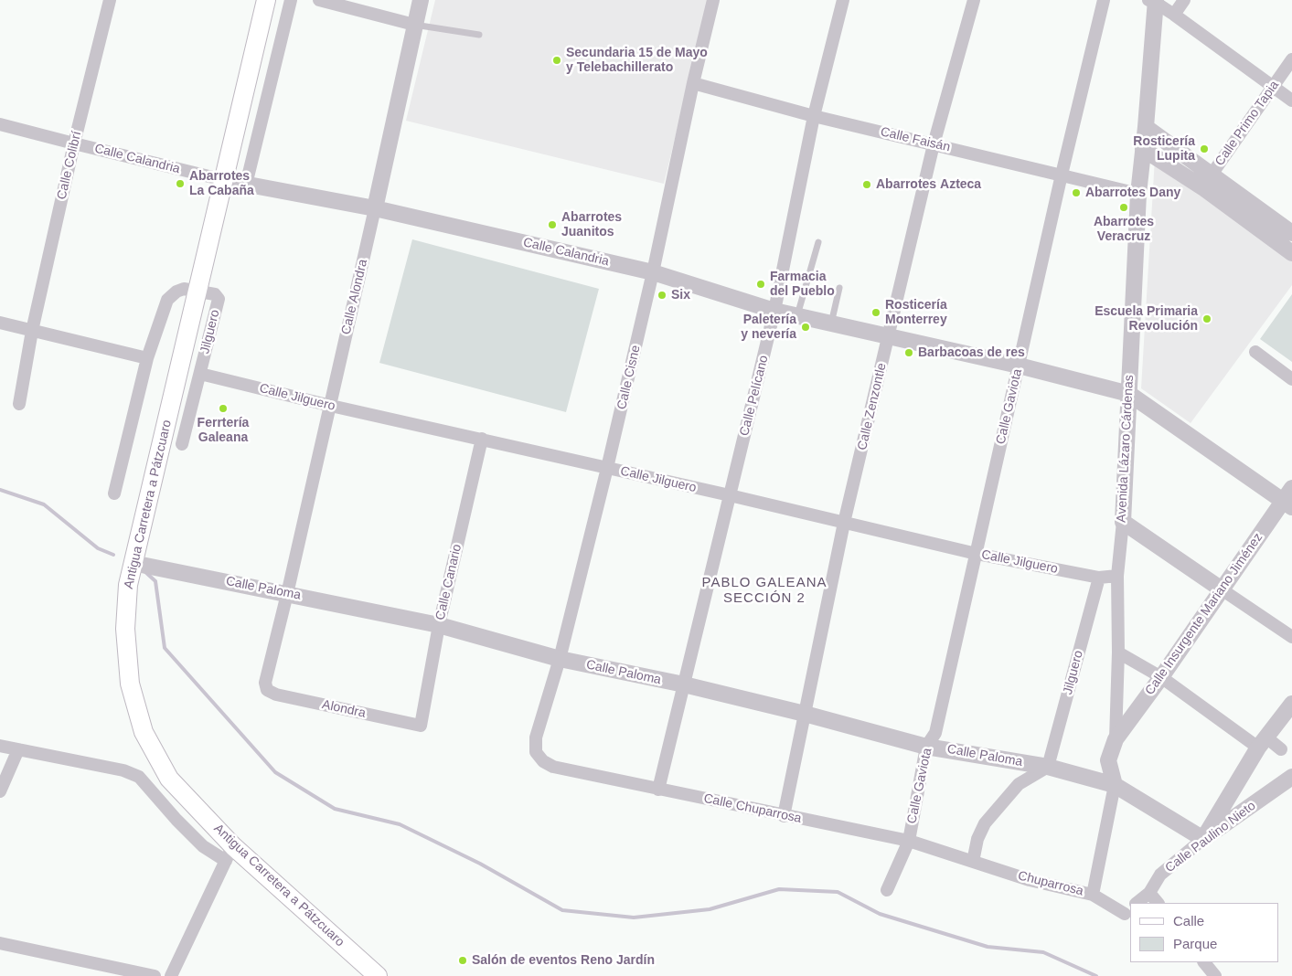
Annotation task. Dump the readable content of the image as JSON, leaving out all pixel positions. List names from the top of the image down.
{
  "streets": {
    "main road": ["Antigua Carretera a Pátzcuaro"],
    "street": [
      "Calle Primo Tapia",
      "Calle Faisán",
      "Calle Calandria",
      "Calle Colibrí",
      "Calle Alondra",
      "Jilguero",
      "Calle Cisne",
      "Calle Pelícano",
      "Calle Jilguero",
      "Calle Zenzontle",
      "Calle Gaviota",
      "Avenida Lázaro Cárdenas",
      "Calle Canario",
      "Calle Paloma",
      "Calle Insurgente Mariano Jiménez",
      "Alondra",
      "Calle Chuparrosa",
      "Calle Paulino Nieto",
      "Chuparrosa"
    ]
  },
  "crossings": [
    ["Calle Faisán", "Calle Cisne"],
    ["Calle Faisán", "Calle Pelícano"],
    ["Calle Faisán", "Calle Zenzontle"],
    ["Calle Faisán", "Calle Gaviota"],
    ["Calle Faisán", "Avenida Lázaro Cárdenas"],
    ["Calle Calandria", "Calle Colibrí"],
    ["Calle Calandria", "Calle Alondra"],
    ["Calle Calandria", "Calle Cisne"],
    ["Calle Calandria", "Calle Pelícano"],
    ["Calle Calandria", "Calle Zenzontle"],
    ["Calle Calandria", "Calle Gaviota"],
    ["Calle Calandria", "Avenida Lázaro Cárdenas"],
    ["Calle Calandria", "Antigua Carretera a Pátzcuaro"],
    ["Calle Alondra", "Calle Jilguero"],
    ["Calle Alondra", "Calle Paloma"],
    ["Calle Alondra", "Alondra"],
    ["Jilguero", "Calle Jilguero"],
    ["Jilguero", "Antigua Carretera a Pátzcuaro"],
    ["Jilguero", "Calle Paloma"],
    ["Calle Cisne", "Calle Jilguero"],
    ["Calle Cisne", "Calle Paloma"],
    ["Calle Cisne", "Calle Chuparrosa"],
    ["Calle Pelícano", "Calle Jilguero"],
    ["Calle Pelícano", "Calle Paloma"],
    ["Calle Pelícano", "Calle Chuparrosa"],
    ["Calle Jilguero", "Calle Zenzontle"],
    ["Calle Jilguero", "Calle Gaviota"],
    ["Calle Jilguero", "Avenida Lázaro Cárdenas"],
    ["Calle Jilguero", "Calle Canario"],
    ["Calle Zenzontle", "Calle Paloma"],
    ["Calle Zenzontle", "Calle Chuparrosa"],
    ["Calle Gaviota", "Calle Paloma"],
    ["Calle Gaviota", "Calle Chuparrosa"],
    ["Avenida Lázaro Cárdenas", "Calle Paloma"],
    ["Avenida Lázaro Cárdenas", "Calle Insurgente Mariano Jiménez"],
    ["Avenida Lázaro Cárdenas", "Chuparrosa"],
    ["Antigua Carretera a Pátzcuaro", "Calle Paloma"],
    ["Calle Canario", "Calle Paloma"],
    ["Calle Canario", "Alondra"],
    ["Calle Paloma", "Calle Paulino Nieto"],
    ["Calle Chuparrosa", "Chuparrosa"]
  ],
  "districts": ["PABLO GALEANA SECCIÓN 2"],
  "places": [
    "Secundaria 15 de Mayo y Telebachillerato",
    "Rosticería Lupita",
    "Abarrotes La Cabaña",
    "Abarrotes Azteca",
    "Abarrotes Dany",
    "Abarrotes Veracruz",
    "Abarrotes Juanitos",
    "Farmacia del Pueblo",
    "Six",
    "Rosticería Monterrey",
    "Escuela Primaria Revolución",
    "Paletería y nevería",
    "Barbacoas de res",
    "Ferrtería Galeana",
    "Salón de eventos Reno Jardín"
  ],
  "legend": ["Calle", "Parque"]
}
